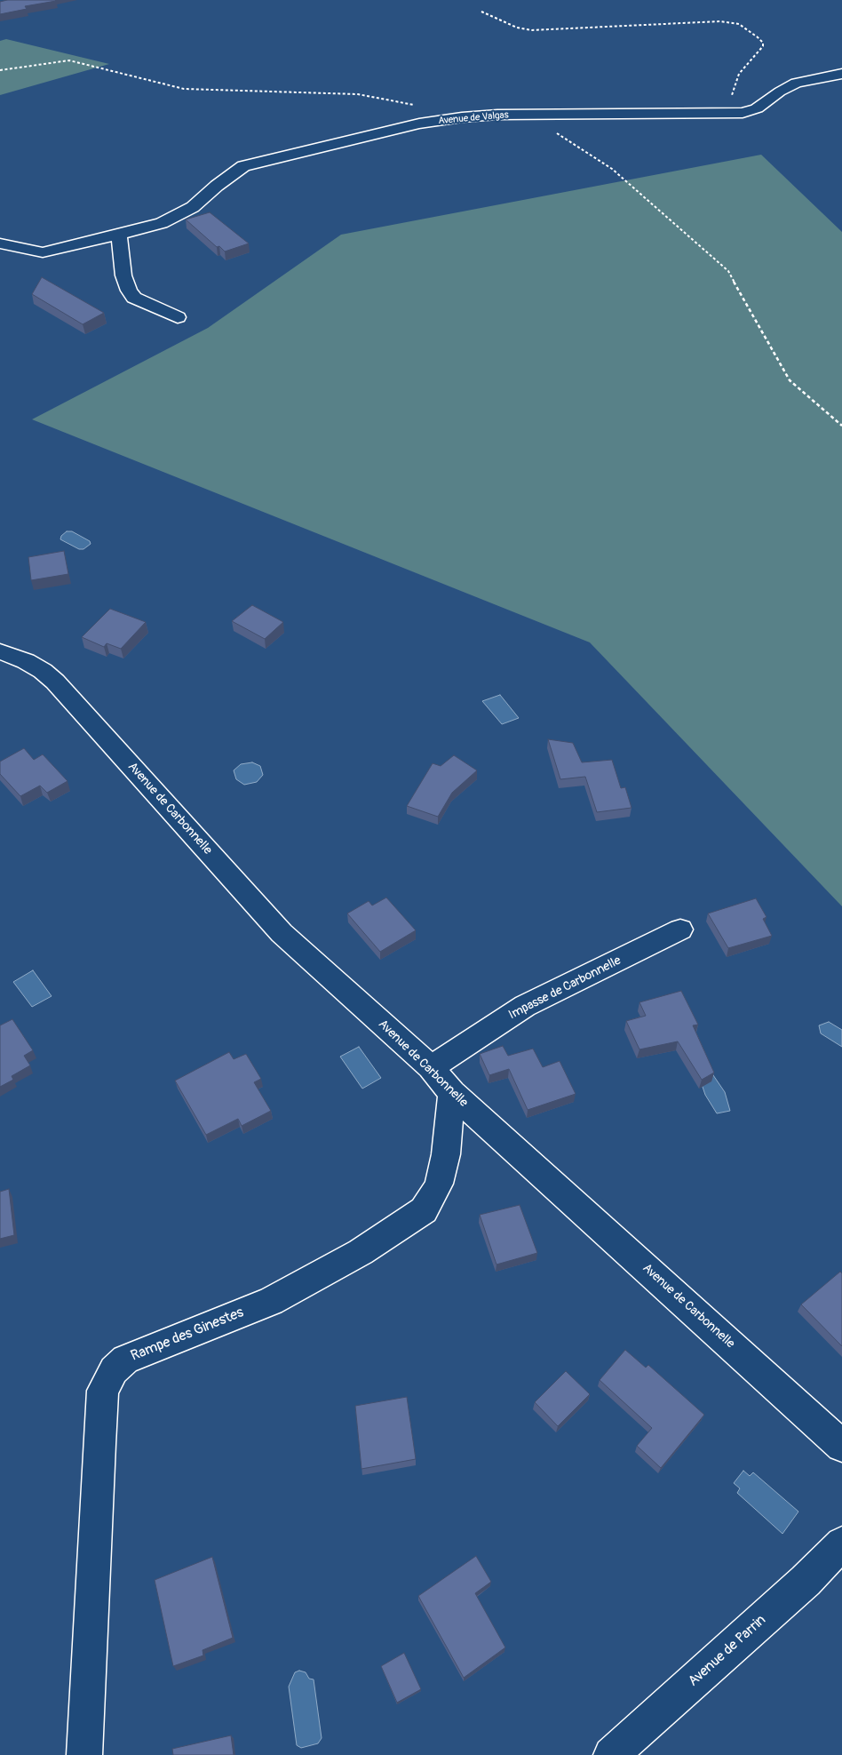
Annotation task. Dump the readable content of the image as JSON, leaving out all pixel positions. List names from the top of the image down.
{
  "streets": {
    "street": [
      "Avenue de Valgas",
      "Avenue de Carbonnelle",
      "Impasse de Carbonnelle",
      "Rampe des Ginestes",
      "Avenue de Parrin"
    ]
  },
  "crossings": [
    ["Avenue de Carbonnelle", "Impasse de Carbonnelle"],
    ["Avenue de Carbonnelle", "Rampe des Ginestes"]
  ]
}
